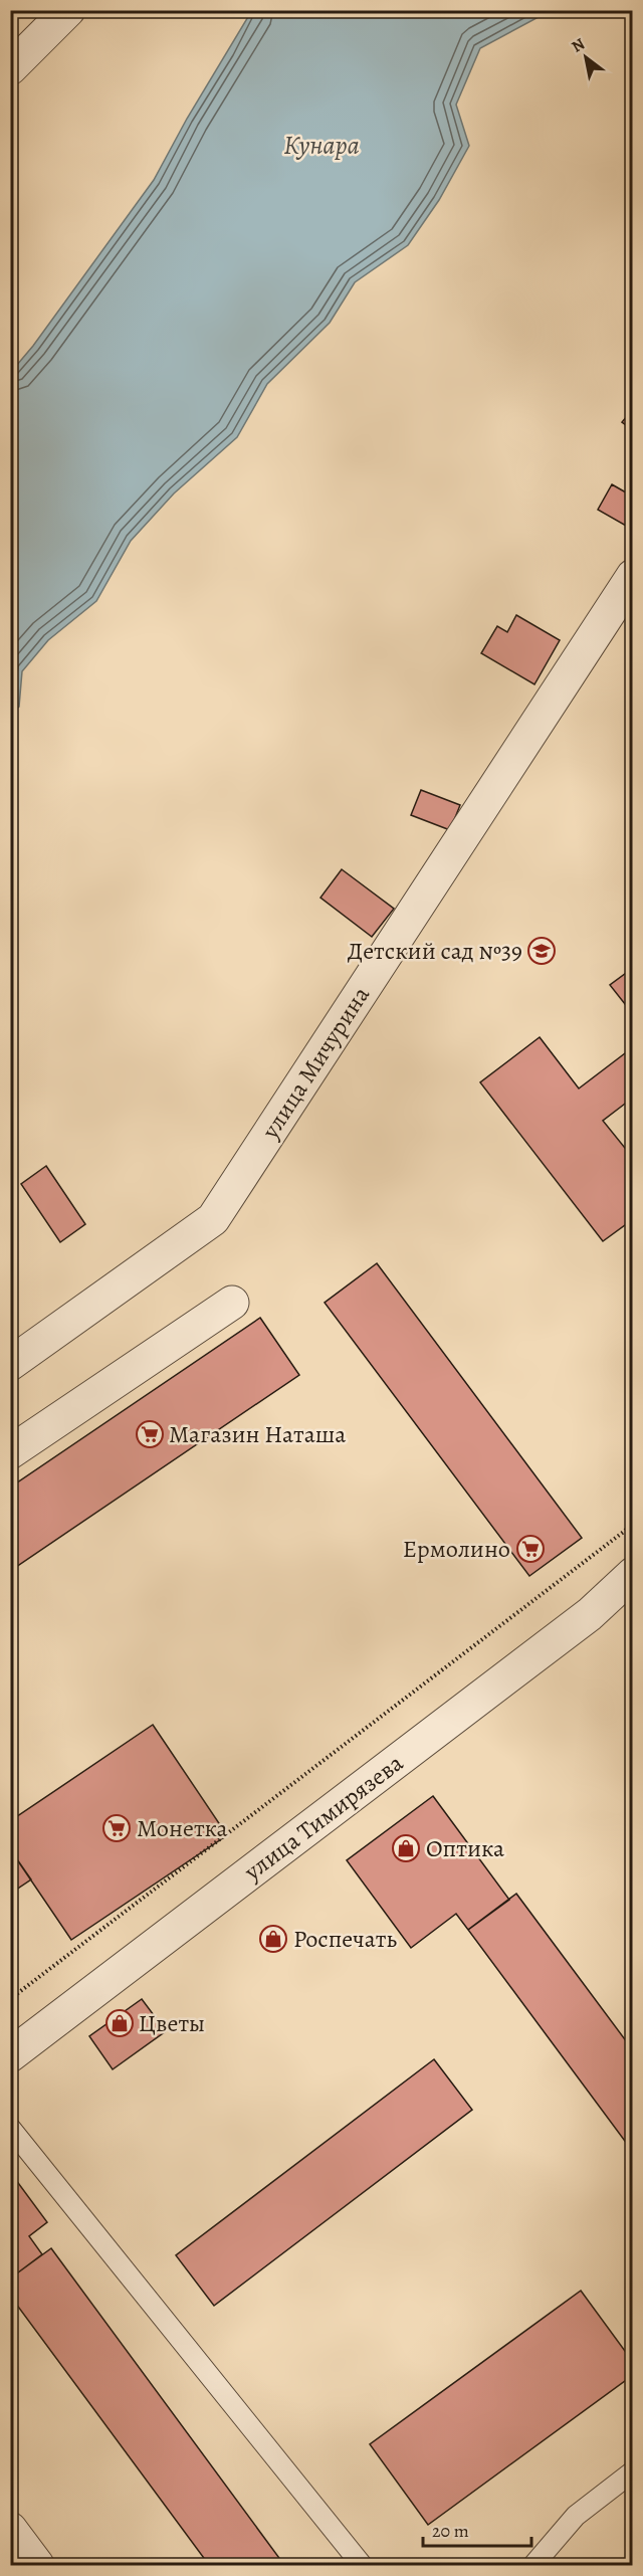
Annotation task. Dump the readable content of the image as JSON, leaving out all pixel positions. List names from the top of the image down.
{
  "streets": {
    "street": ["улица Мичурина", "улица Тимирязева"]
  },
  "water": ["Кунара"],
  "places": {
    "school or university": ["Детский сад №39"],
    "supermarket": ["Магазин Наташа", "Ермолино", "Монетка"],
    "shop": ["Оптика", "Роспечать", "Цветы"]
  },
  "scale_bar": "20 m",
  "north": "top left"
}
